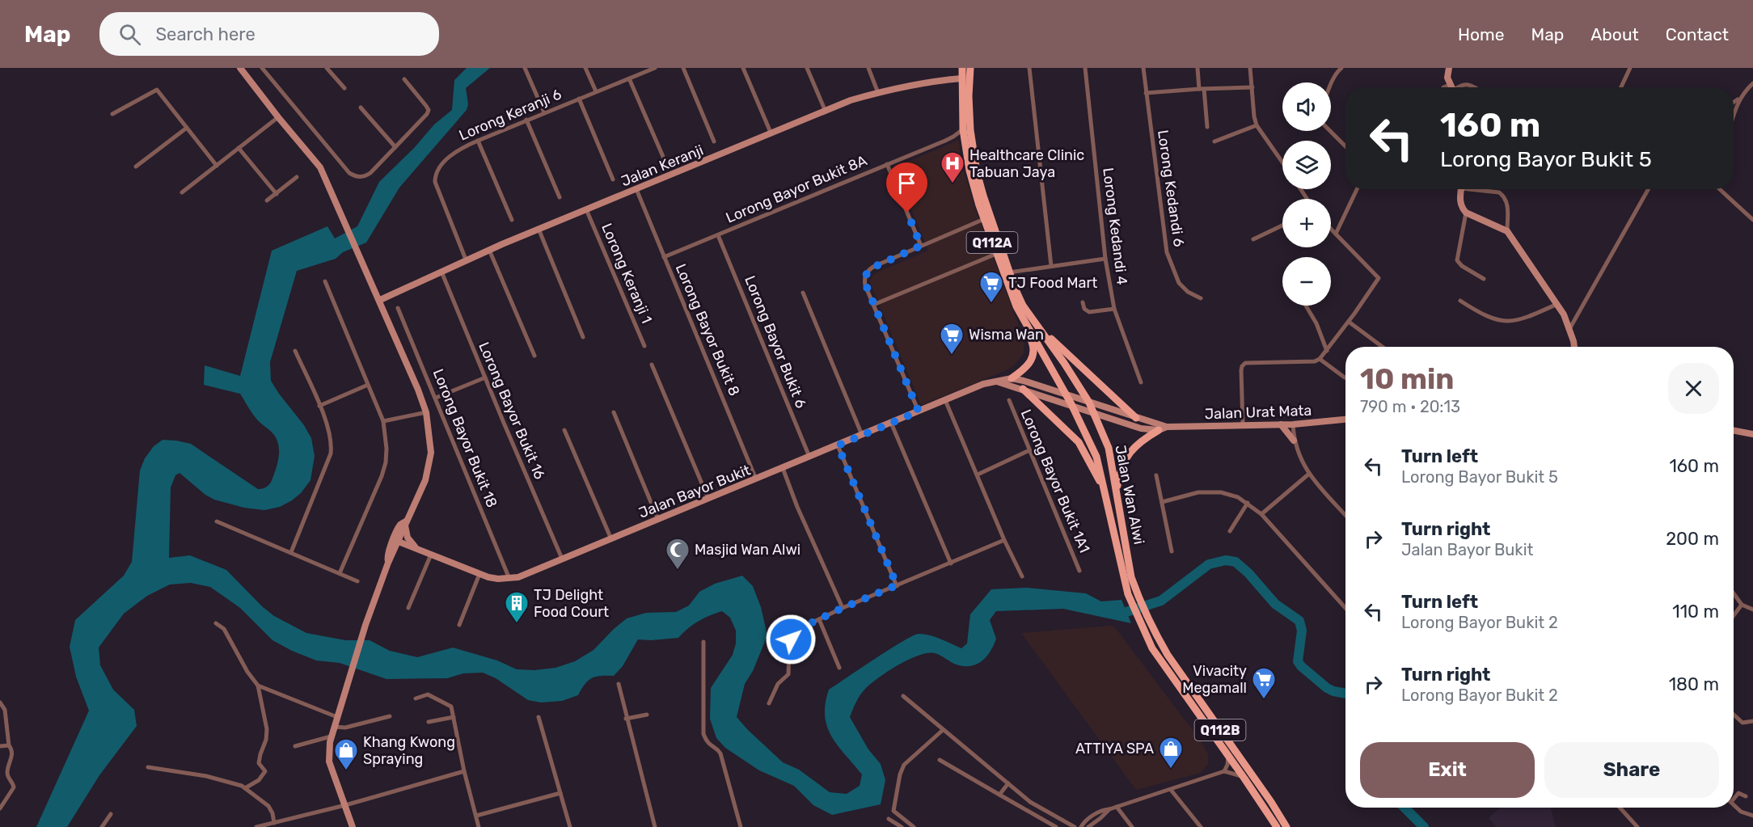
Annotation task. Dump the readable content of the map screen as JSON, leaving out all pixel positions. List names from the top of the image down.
{
  "streets": {
    "main road": ["Q112A", "Jalan Wan Alwi", "Q112B"],
    "street": [
      "Lorong Keranji 6",
      "Jalan Keranji",
      "Lorong Kedandi 6",
      "Lorong Bayor Bukit 8A",
      "Lorong Kedandi 4",
      "Lorong Keranji 1",
      "Lorong Bayor Bukit 8",
      "Lorong Bayor Bukit 6",
      "Lorong Bayor Bukit 16",
      "Jalan Urat Mata",
      "Lorong Bayor Bukit 18",
      "Lorong Bayor Bukit 1A1",
      "Jalan Bayor Bukit"
    ]
  },
  "crossings": [
    ["Lorong Keranji 6", "Jalan Keranji"],
    ["Jalan Keranji", "Lorong Keranji 1"],
    ["Jalan Keranji", "Lorong Bayor Bukit 8"],
    ["Jalan Keranji", "Lorong Bayor Bukit 16"],
    ["Jalan Keranji", "Jalan Wan Alwi"],
    ["Lorong Bayor Bukit 8A", "Lorong Bayor Bukit 8"],
    ["Lorong Bayor Bukit 8A", "Lorong Bayor Bukit 6"],
    ["Lorong Bayor Bukit 8A", "Jalan Wan Alwi"],
    ["Lorong Bayor Bukit 8", "Jalan Bayor Bukit"],
    ["Lorong Bayor Bukit 6", "Jalan Bayor Bukit"],
    ["Lorong Bayor Bukit 16", "Jalan Bayor Bukit"],
    ["Lorong Bayor Bukit 18", "Jalan Bayor Bukit"]
  ],
  "places": {
    "hospital": ["Healthcare Clinic Tabuan Jaya"],
    "supermarket": ["TJ Food Mart", "Wisma Wan", "Vivacity Megamall"],
    "mosque": ["Masjid Wan Alwi"],
    "building": ["TJ Delight Food Court"],
    "shop": ["ATTIYA SPA", "Khang Kwong Spraying"]
  },
  "page": {
    "header": "Map",
    "search": "Search here",
    "nav": [
      "Home",
      "Map",
      "About",
      "Contact"
    ],
    "map_buttons": ["+", "−"],
    "turn": ["160 m", "Lorong Bayor Bukit 5"],
    "heading": ["10 min", "790 m · 20:13"],
    "list": [
      {
        "name": "Turn left",
        "note": "Lorong Bayor Bukit 5",
        "value": "160 m"
      },
      {
        "name": "Turn right",
        "note": "Jalan Bayor Bukit",
        "value": "200 m"
      },
      {
        "name": "Turn left",
        "note": "Lorong Bayor Bukit 2",
        "value": "110 m"
      },
      {
        "name": "Turn right",
        "note": "Lorong Bayor Bukit 2",
        "value": "180 m"
      }
    ],
    "buttons": ["Exit", "Share"]
  }
}
